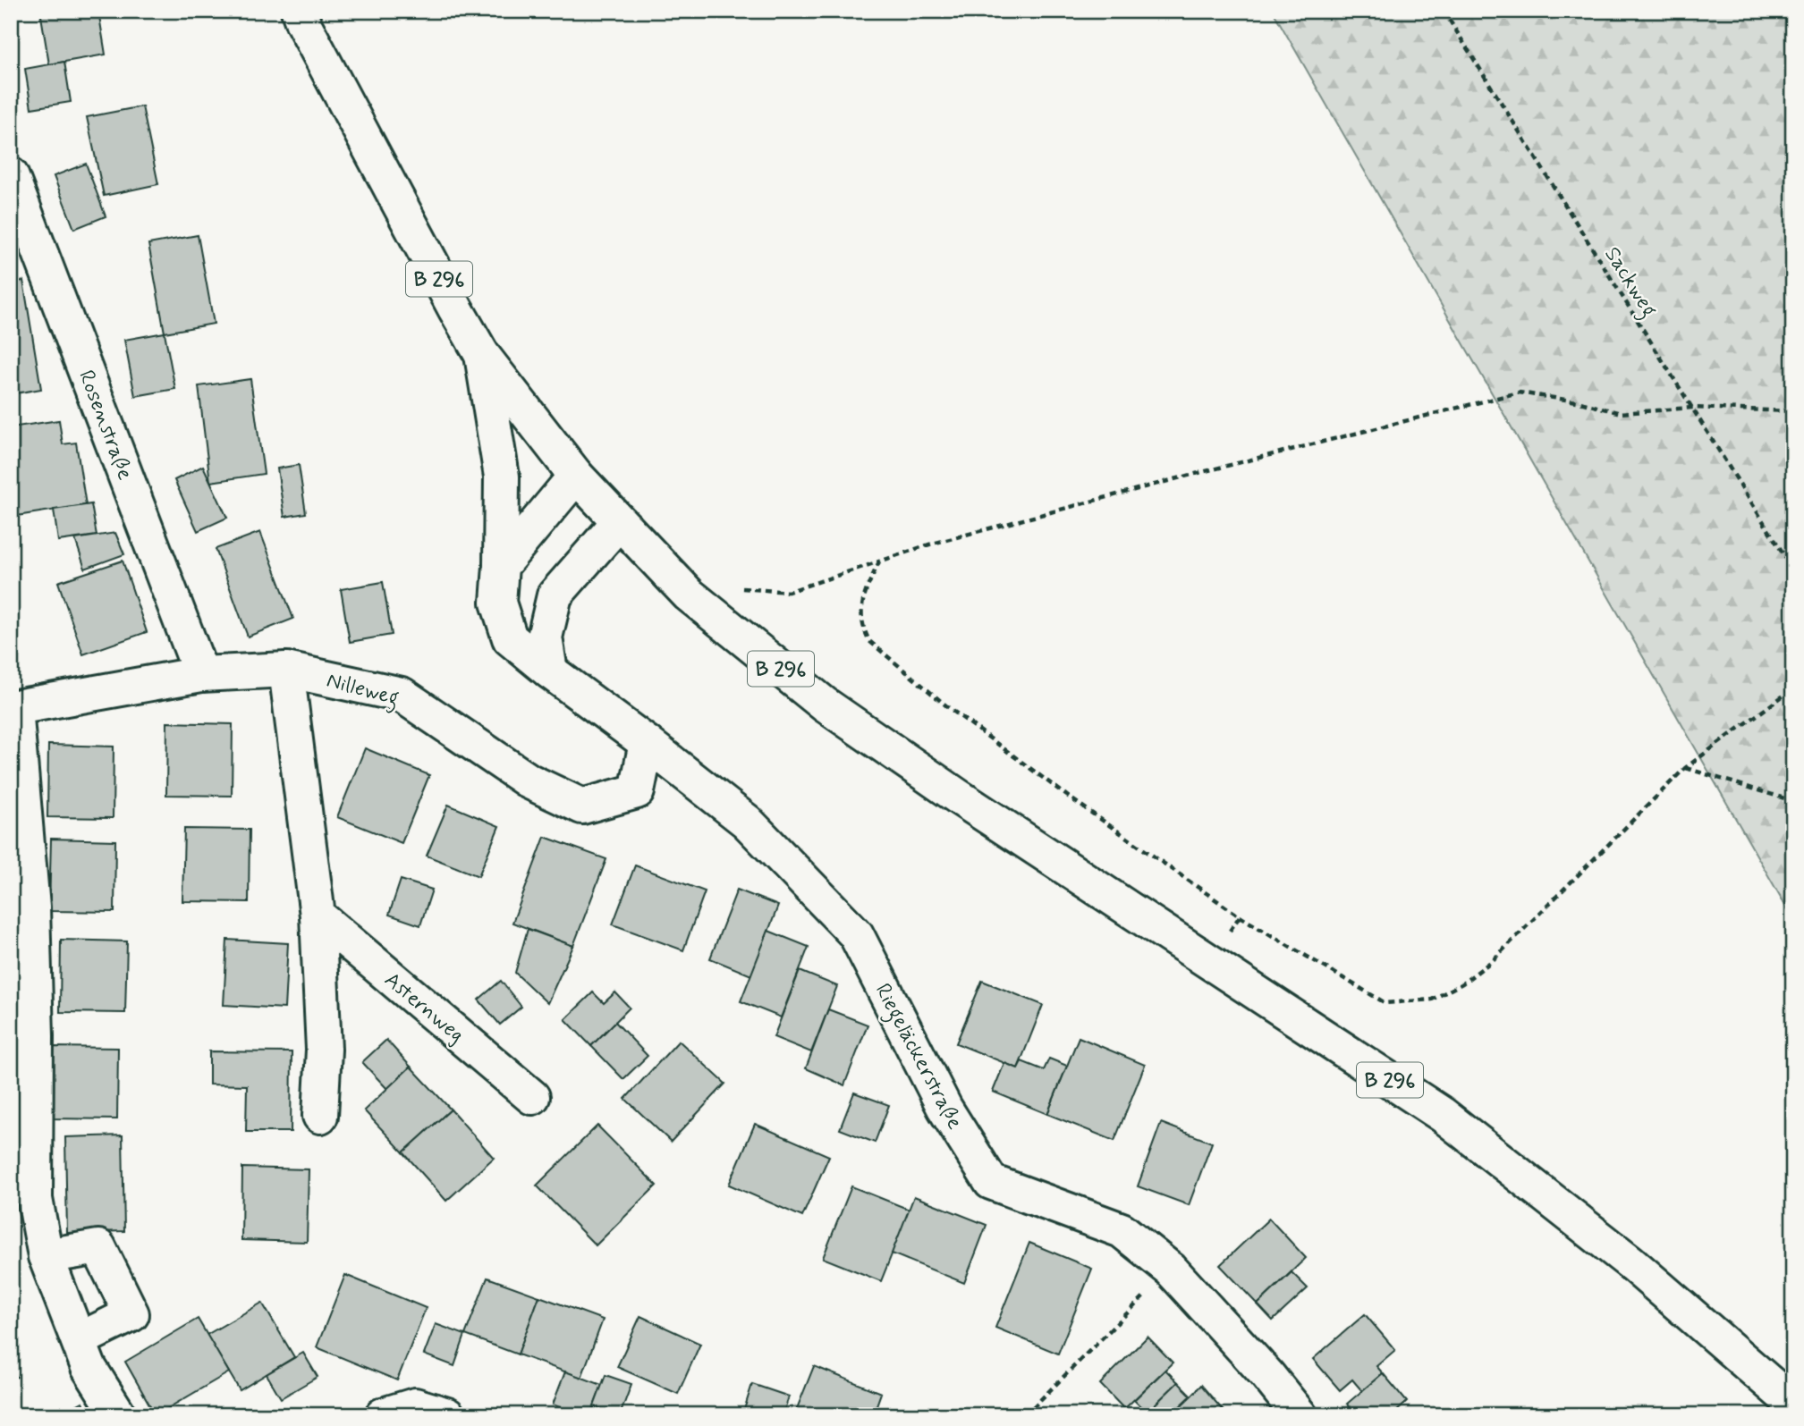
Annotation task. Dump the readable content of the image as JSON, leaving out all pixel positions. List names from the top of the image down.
{
  "streets": {
    "street": [
      "B 296",
      "Rosenstraße",
      "Nilleweg",
      "Asternweg",
      "Riegeläckerstraße"
    ],
    "path": ["Sackweg"]
  },
  "crossings": [
    ["B 296", "Riegeläckerstraße"],
    ["Rosenstraße", "Nilleweg"],
    ["Nilleweg", "Riegeläckerstraße"]
  ]
}
